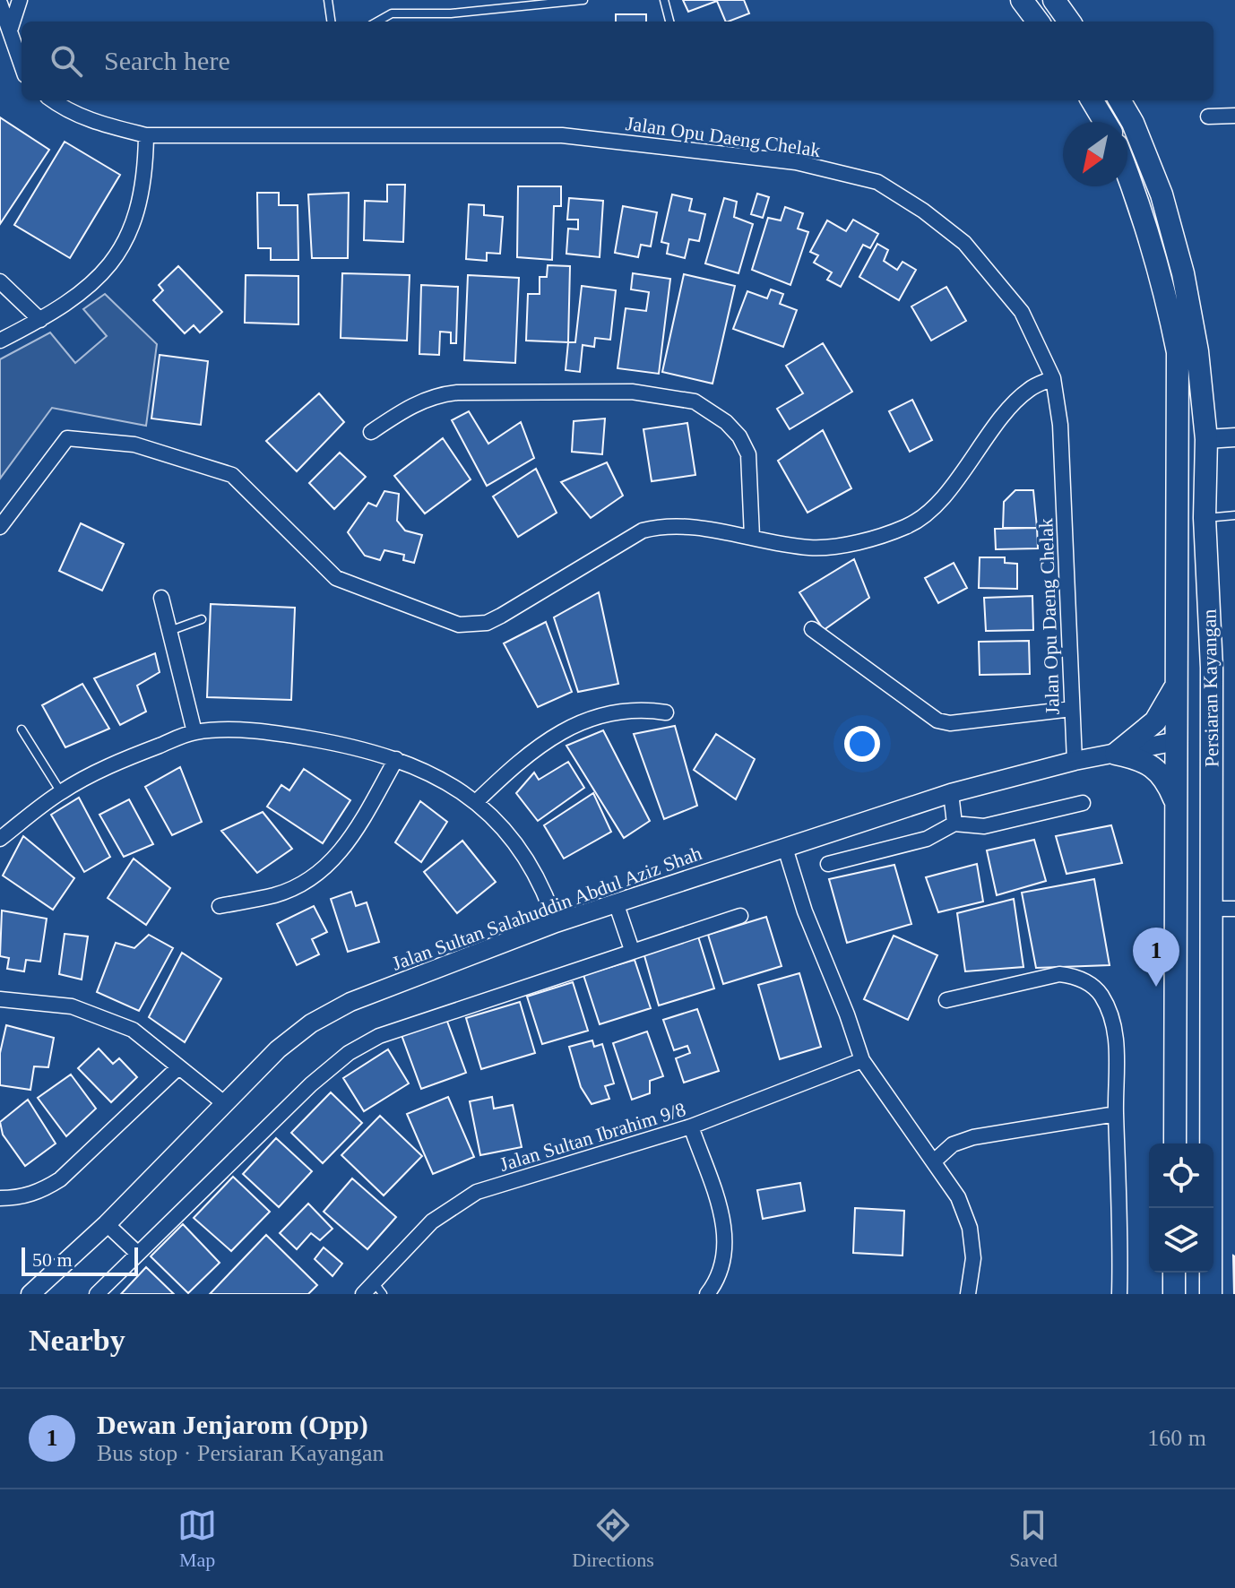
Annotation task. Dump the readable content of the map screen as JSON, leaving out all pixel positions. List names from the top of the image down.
{
  "streets": {
    "main road": ["Persiaran Kayangan"],
    "street": ["Jalan Opu Daeng Chelak", "Jalan Sultan Salahuddin Abdul Aziz Shah", "Jalan Sultan Ibrahim 9/8"]
  },
  "crossings": [
    ["Jalan Opu Daeng Chelak", "Jalan Sultan Salahuddin Abdul Aziz Shah"],
    ["Persiaran Kayangan", "Jalan Sultan Salahuddin Abdul Aziz Shah"]
  ],
  "scale_bar": "50 m",
  "north": "bottom left",
  "page": {
    "search": "Search here",
    "pins": "1",
    "scale": "50 m",
    "heading": "Nearby",
    "list": [
      {
        "mark": "1",
        "name": "Dewan Jenjarom (Opp)",
        "note": "Bus stop · Persiaran Kayangan",
        "value": "160 m"
      }
    ],
    "nav": ["Map", "Directions", "Saved"]
  }
}
